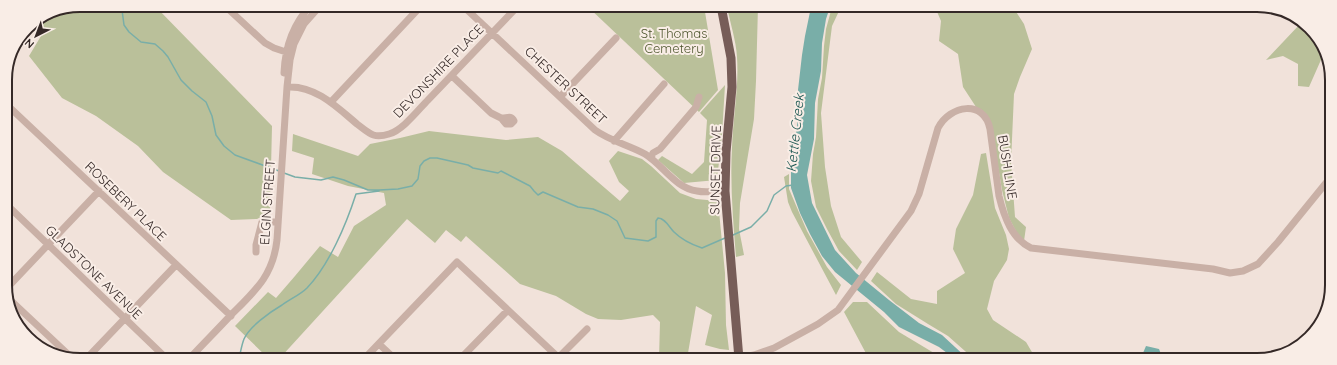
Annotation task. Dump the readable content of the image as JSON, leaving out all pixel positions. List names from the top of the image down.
{
  "streets": {
    "main road": ["SUNSET DRIVE"],
    "street": [
      "DEVONSHIRE PLACE",
      "CHESTER STREET",
      "BUSH LINE",
      "ROSEBERY PLACE",
      "ELGIN STREET",
      "GLADSTONE AVENUE"
    ]
  },
  "crossings": [
    ["DEVONSHIRE PLACE", "CHESTER STREET"],
    ["DEVONSHIRE PLACE", "ELGIN STREET"],
    ["CHESTER STREET", "SUNSET DRIVE"],
    ["ROSEBERY PLACE", "ELGIN STREET"]
  ],
  "water": ["Kettle Creek"],
  "parks": ["St. Thomas Cemetery"],
  "north": "bottom left"
}
